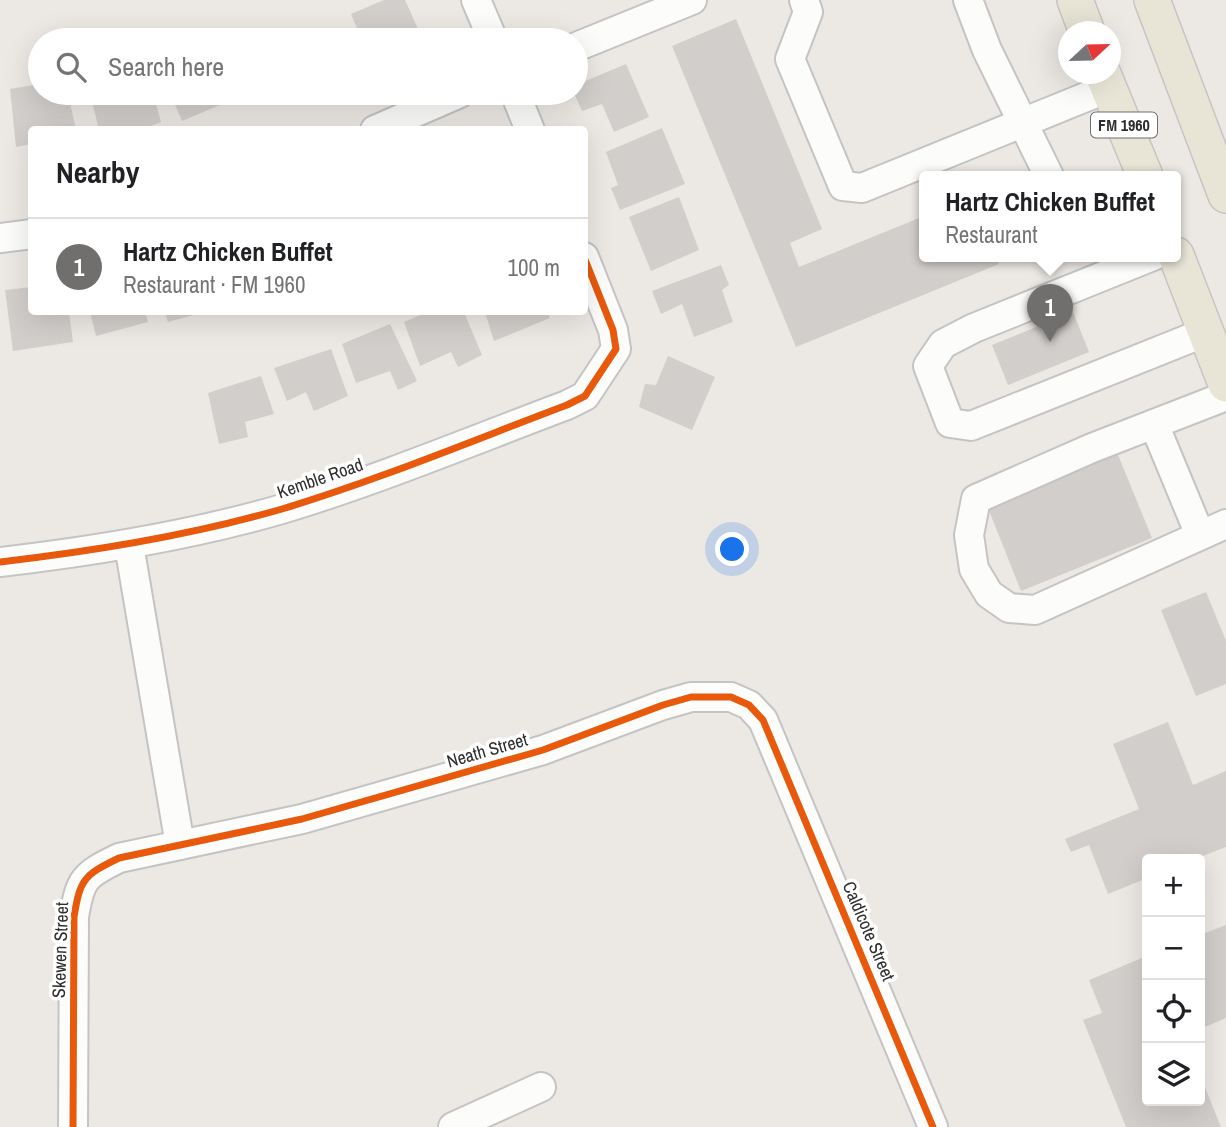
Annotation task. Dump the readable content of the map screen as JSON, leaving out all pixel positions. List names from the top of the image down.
{
  "streets": {
    "main road": ["FM 1960"],
    "street": [
      "Kemble Road",
      "Neath Street",
      "Caldicote Street",
      "Skewen Street"
    ]
  },
  "crossings": [
    ["Neath Street", "Caldicote Street"],
    ["Neath Street", "Skewen Street"]
  ],
  "north": "right",
  "page": {
    "search": "Search here",
    "heading": "Nearby",
    "popup": ["Hartz Chicken Buffet", "Restaurant"],
    "list": [
      {
        "mark": "1",
        "name": "Hartz Chicken Buffet",
        "note": "Restaurant · FM 1960",
        "value": "100 m"
      }
    ],
    "pins": "1",
    "map_buttons": ["+", "−"]
  }
}
